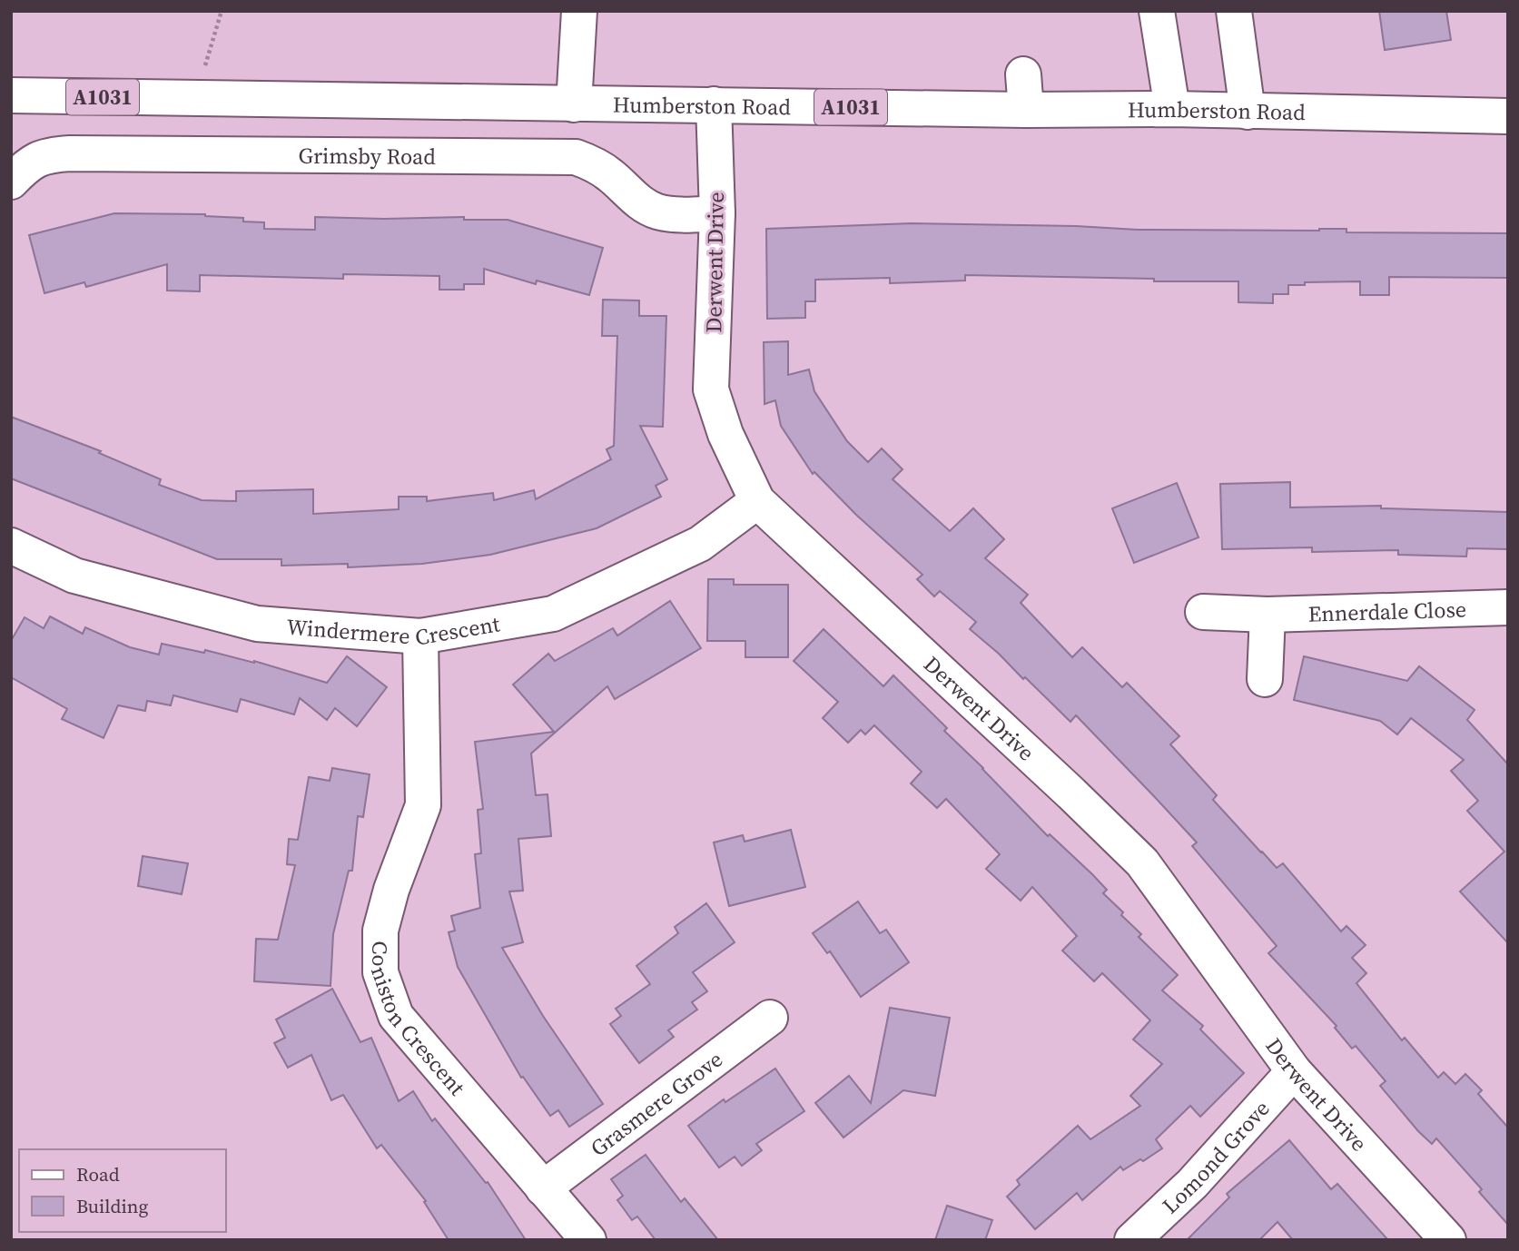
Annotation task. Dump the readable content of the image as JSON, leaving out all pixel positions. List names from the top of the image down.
{
  "streets": {
    "street": [
      "A1031",
      "Humberston Road",
      "Grimsby Road",
      "Derwent Drive",
      "Ennerdale Close",
      "Windermere Crescent",
      "Coniston Crescent",
      "Grasmere Grove",
      "Lomond Grove"
    ]
  },
  "crossings": [
    ["Humberston Road", "Derwent Drive"],
    ["Grimsby Road", "Derwent Drive"],
    ["Derwent Drive", "Windermere Crescent"],
    ["Derwent Drive", "Lomond Grove"],
    ["Windermere Crescent", "Coniston Crescent"],
    ["Coniston Crescent", "Grasmere Grove"]
  ],
  "legend": ["Road", "Building"]
}
